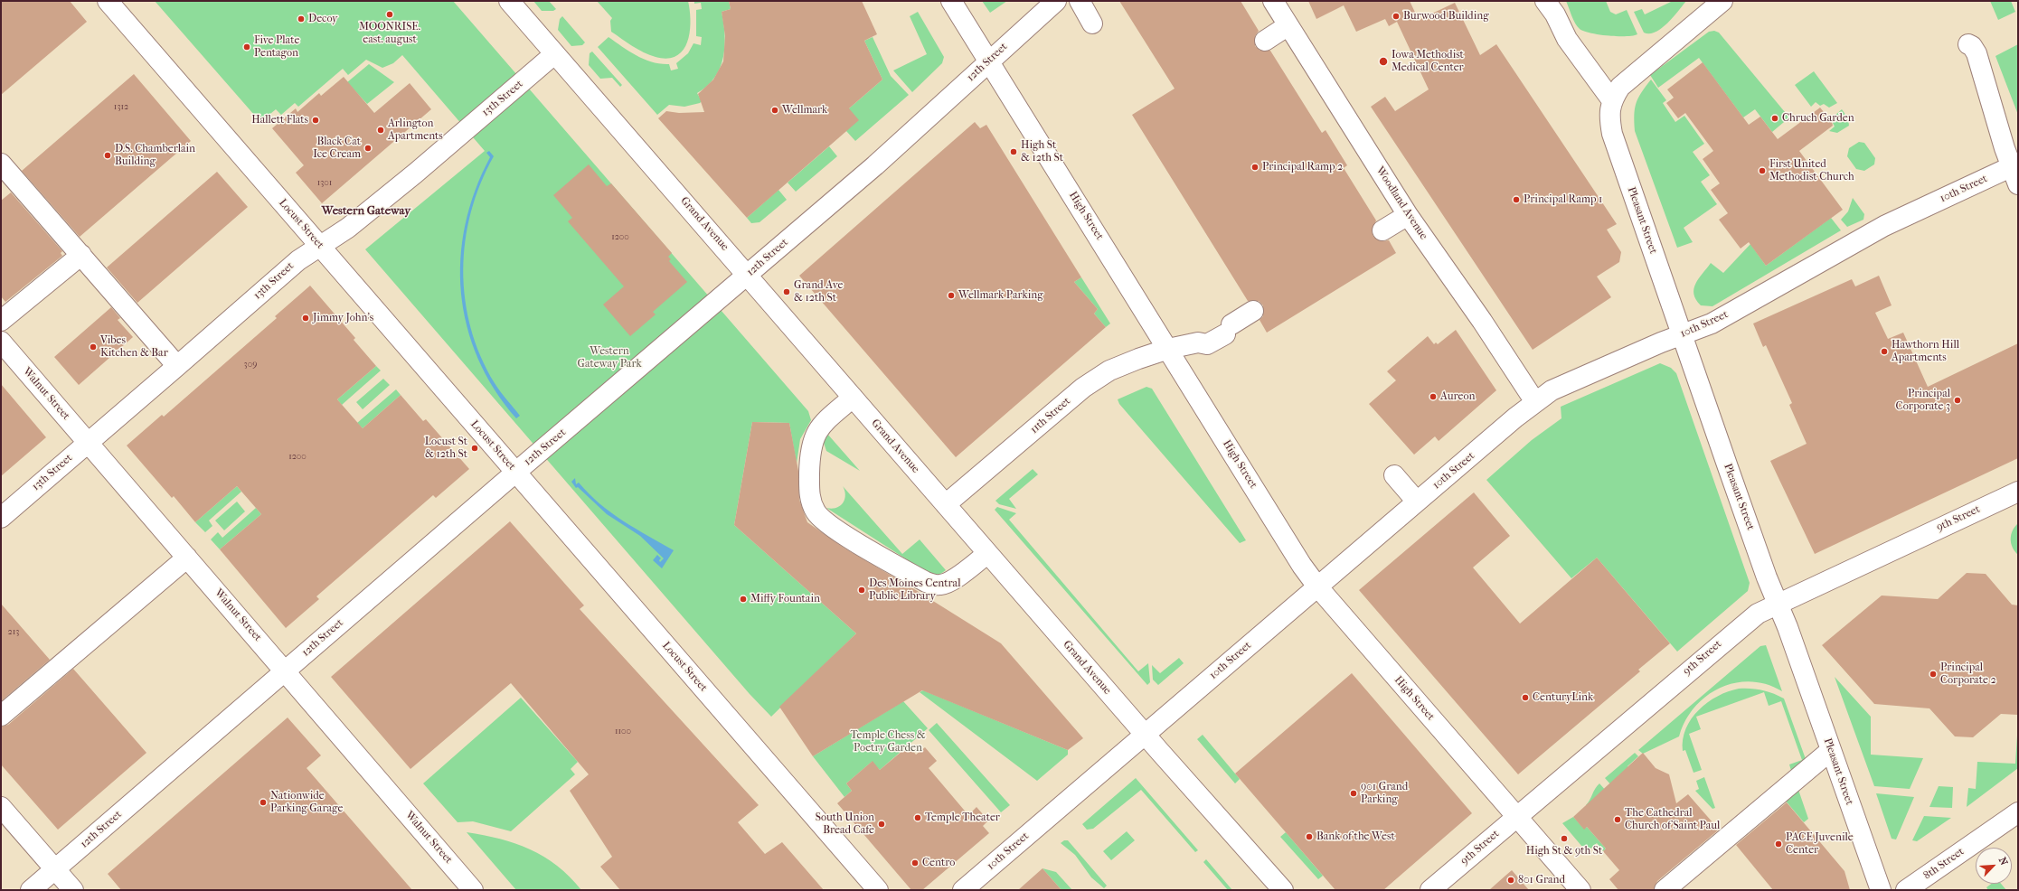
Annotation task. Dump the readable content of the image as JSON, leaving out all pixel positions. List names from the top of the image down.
{
  "streets": {
    "street": [
      "12th Street",
      "13th Street",
      "10th Street",
      "Woodland Avenue",
      "High Street",
      "Pleasant Street",
      "Locust Street",
      "Grand Avenue",
      "Walnut Street",
      "11th Street",
      "9th Street",
      "8th Street"
    ]
  },
  "crossings": [
    ["12th Street", "High Street"],
    ["12th Street", "Locust Street"],
    ["12th Street", "Grand Avenue"],
    ["12th Street", "Walnut Street"],
    ["13th Street", "Locust Street"],
    ["13th Street", "Grand Avenue"],
    ["13th Street", "Walnut Street"],
    ["10th Street", "Woodland Avenue"],
    ["10th Street", "High Street"],
    ["10th Street", "Pleasant Street"],
    ["10th Street", "Grand Avenue"],
    ["High Street", "11th Street"],
    ["High Street", "9th Street"],
    ["Pleasant Street", "9th Street"],
    ["Grand Avenue", "11th Street"]
  ],
  "districts": ["Western Gateway"],
  "parks": ["Western Gateway Park", "Temple Chess & Poetry Garden"],
  "places": [
    "MOONRISE. east. august",
    "Burwood Building",
    "Decoy",
    "Five Plate Pentagon",
    "Iowa Methodist Medical Center",
    "Wellmark",
    "Chruch Garden",
    "Hallett Flats",
    "Arlington Apartments",
    "Black Cat Ice Cream",
    "High St & 12th St",
    "D.S. Chamberlain Building",
    "Principal Ramp 2",
    "First United Methodist Church",
    "Principal Ramp 1",
    "Grand Ave & 12th St",
    "Wellmark Parking",
    "Jimmy John's",
    "Vibes Kitchen & Bar",
    "Hawthorn Hill Apartments",
    "Aureon",
    "Principal Corporate 3",
    "Locust St & 12th St",
    "Des Moines Central Public Library",
    "Miffy Fountain",
    "Principal Corporate 2",
    "CenturyLink",
    "901 Grand Parking",
    "Nationwide Parking Garage",
    "Temple Theater",
    "The Cathedral Church of Saint Paul",
    "South Union Bread Cafe",
    "Bank of the West",
    "High St & 9th St",
    "PACE Juvenile Center",
    "Centro",
    "801 Grand"
  ],
  "house_numbers": [
    "1312",
    "1301",
    "1200",
    "309",
    "1200",
    "213",
    "1100"
  ],
  "north": "top right"
}
